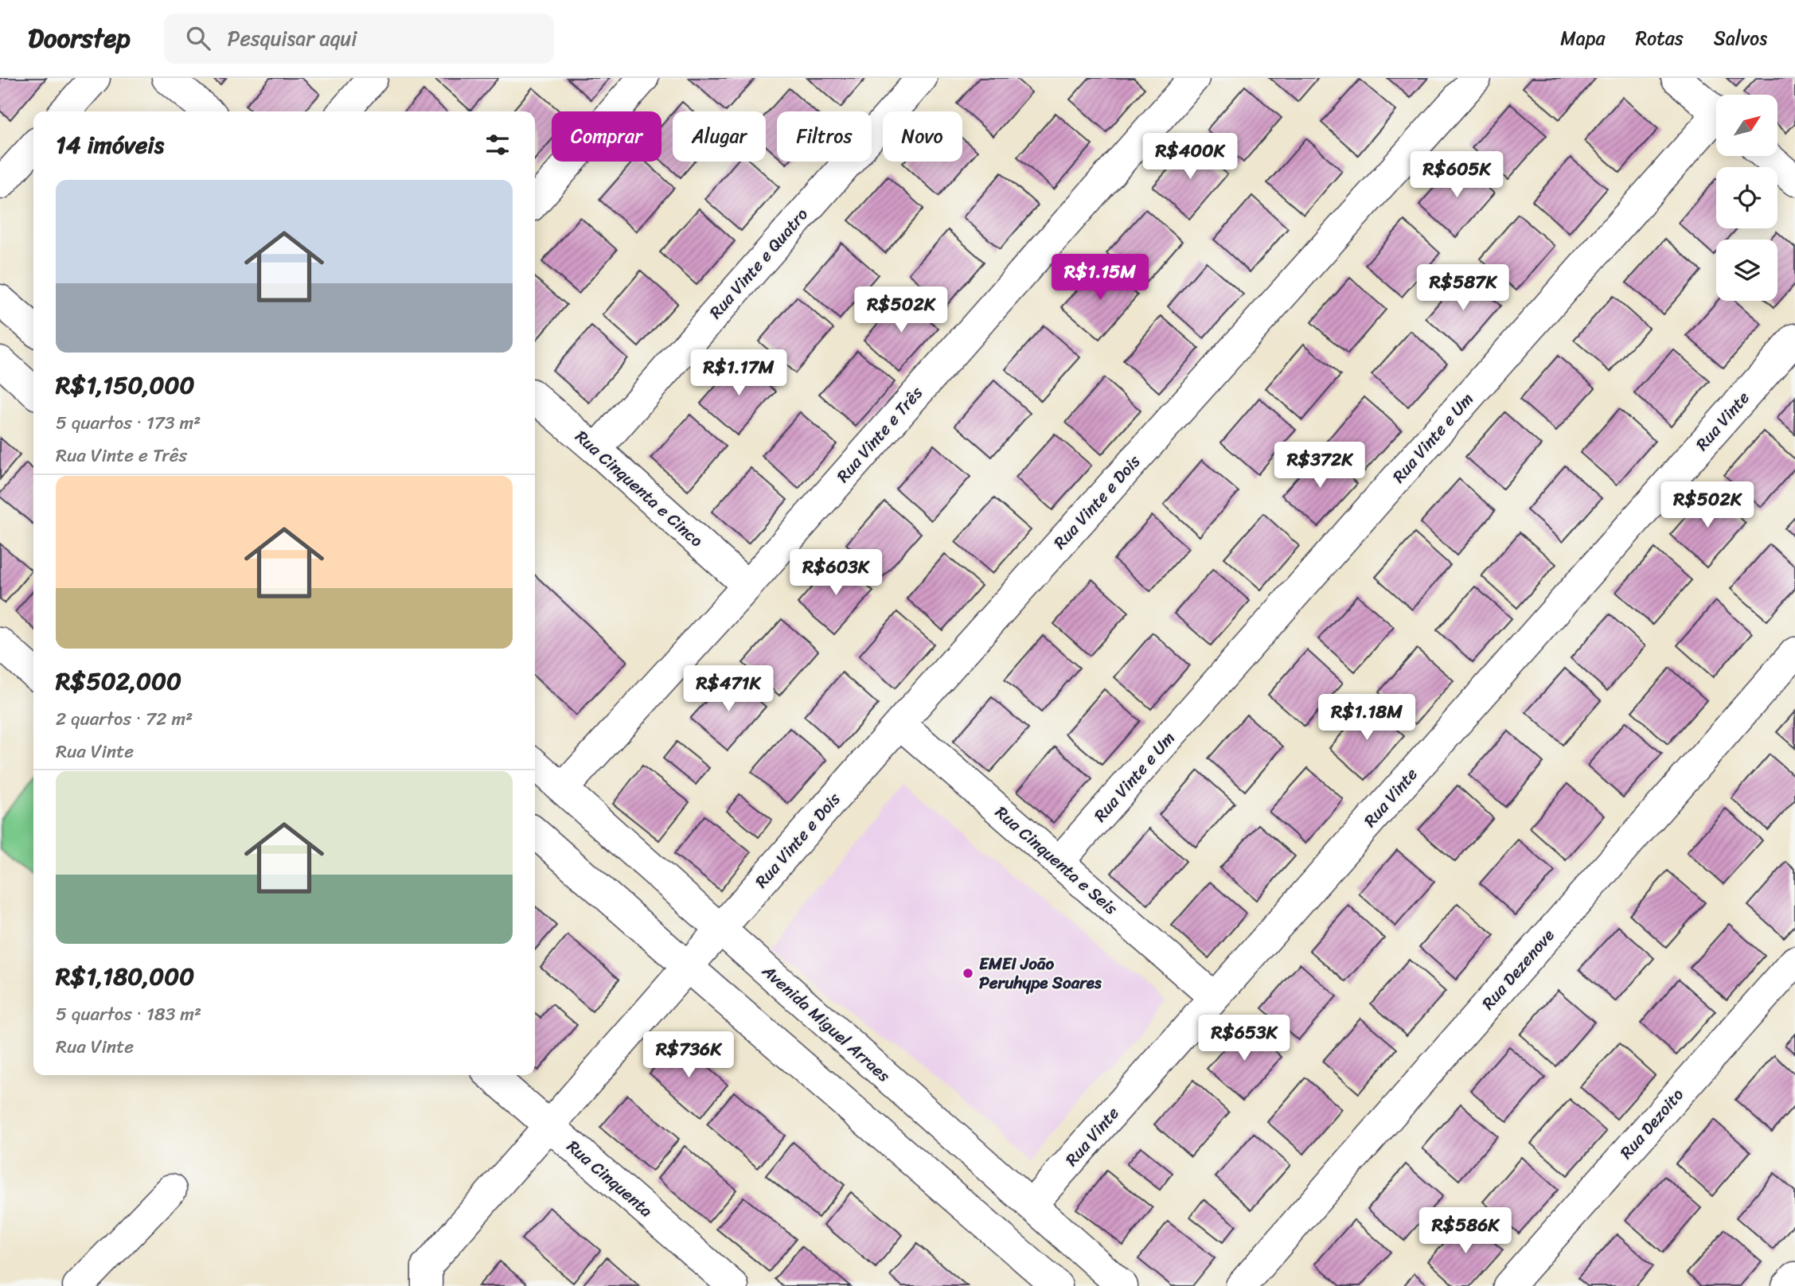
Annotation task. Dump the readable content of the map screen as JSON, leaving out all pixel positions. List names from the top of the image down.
{
  "streets": {
    "street": [
      "Rua Vinte e Quatro",
      "Rua Vinte",
      "Rua Vinte e Três",
      "Rua Vinte e Um",
      "Rua Cinquenta e Cinco",
      "Rua Vinte e Dois",
      "Rua Cinquenta e Seis",
      "Rua Dezenove",
      "Avenida Miguel Arraes",
      "Rua Dezoito",
      "Rua Cinquenta"
    ]
  },
  "crossings": [
    ["Rua Vinte e Quatro", "Rua Cinquenta e Cinco"],
    ["Rua Vinte", "Rua Cinquenta e Seis"],
    ["Rua Vinte", "Avenida Miguel Arraes"],
    ["Rua Vinte e Três", "Rua Cinquenta e Cinco"],
    ["Rua Vinte e Três", "Avenida Miguel Arraes"],
    ["Rua Vinte e Um", "Rua Cinquenta e Seis"],
    ["Rua Vinte e Dois", "Rua Cinquenta e Seis"],
    ["Rua Vinte e Dois", "Avenida Miguel Arraes"],
    ["Rua Vinte e Dois", "Rua Cinquenta"]
  ],
  "places": ["EMEI João Peruhype Soares"],
  "north": "top right",
  "page": {
    "header": "Doorstep",
    "search": "Pesquisar aqui",
    "nav": ["Mapa", "Rotas", "Salvos"],
    "chip": [
      "Comprar",
      "Alugar",
      "Filtros",
      "Novo"
    ],
    "heading": "14 imóveis",
    "price": [
      "R$400K",
      "R$605K",
      "R$1.15M",
      "R$587K",
      "R$502K",
      "R$1.17M",
      "R$372K",
      "R$502K",
      "R$603K",
      "R$471K",
      "R$1.18M",
      "R$653K",
      "R$736K",
      "R$586K"
    ],
    "list": [
      {
        "name": "R$1,150,000",
        "note": "5 quartos · 173 m² · Rua Vinte e Três"
      },
      {
        "name": "R$502,000",
        "note": "2 quartos · 72 m² · Rua Vinte"
      },
      {
        "name": "R$1,180,000",
        "note": "5 quartos · 183 m² · Rua Vinte"
      }
    ]
  }
}
